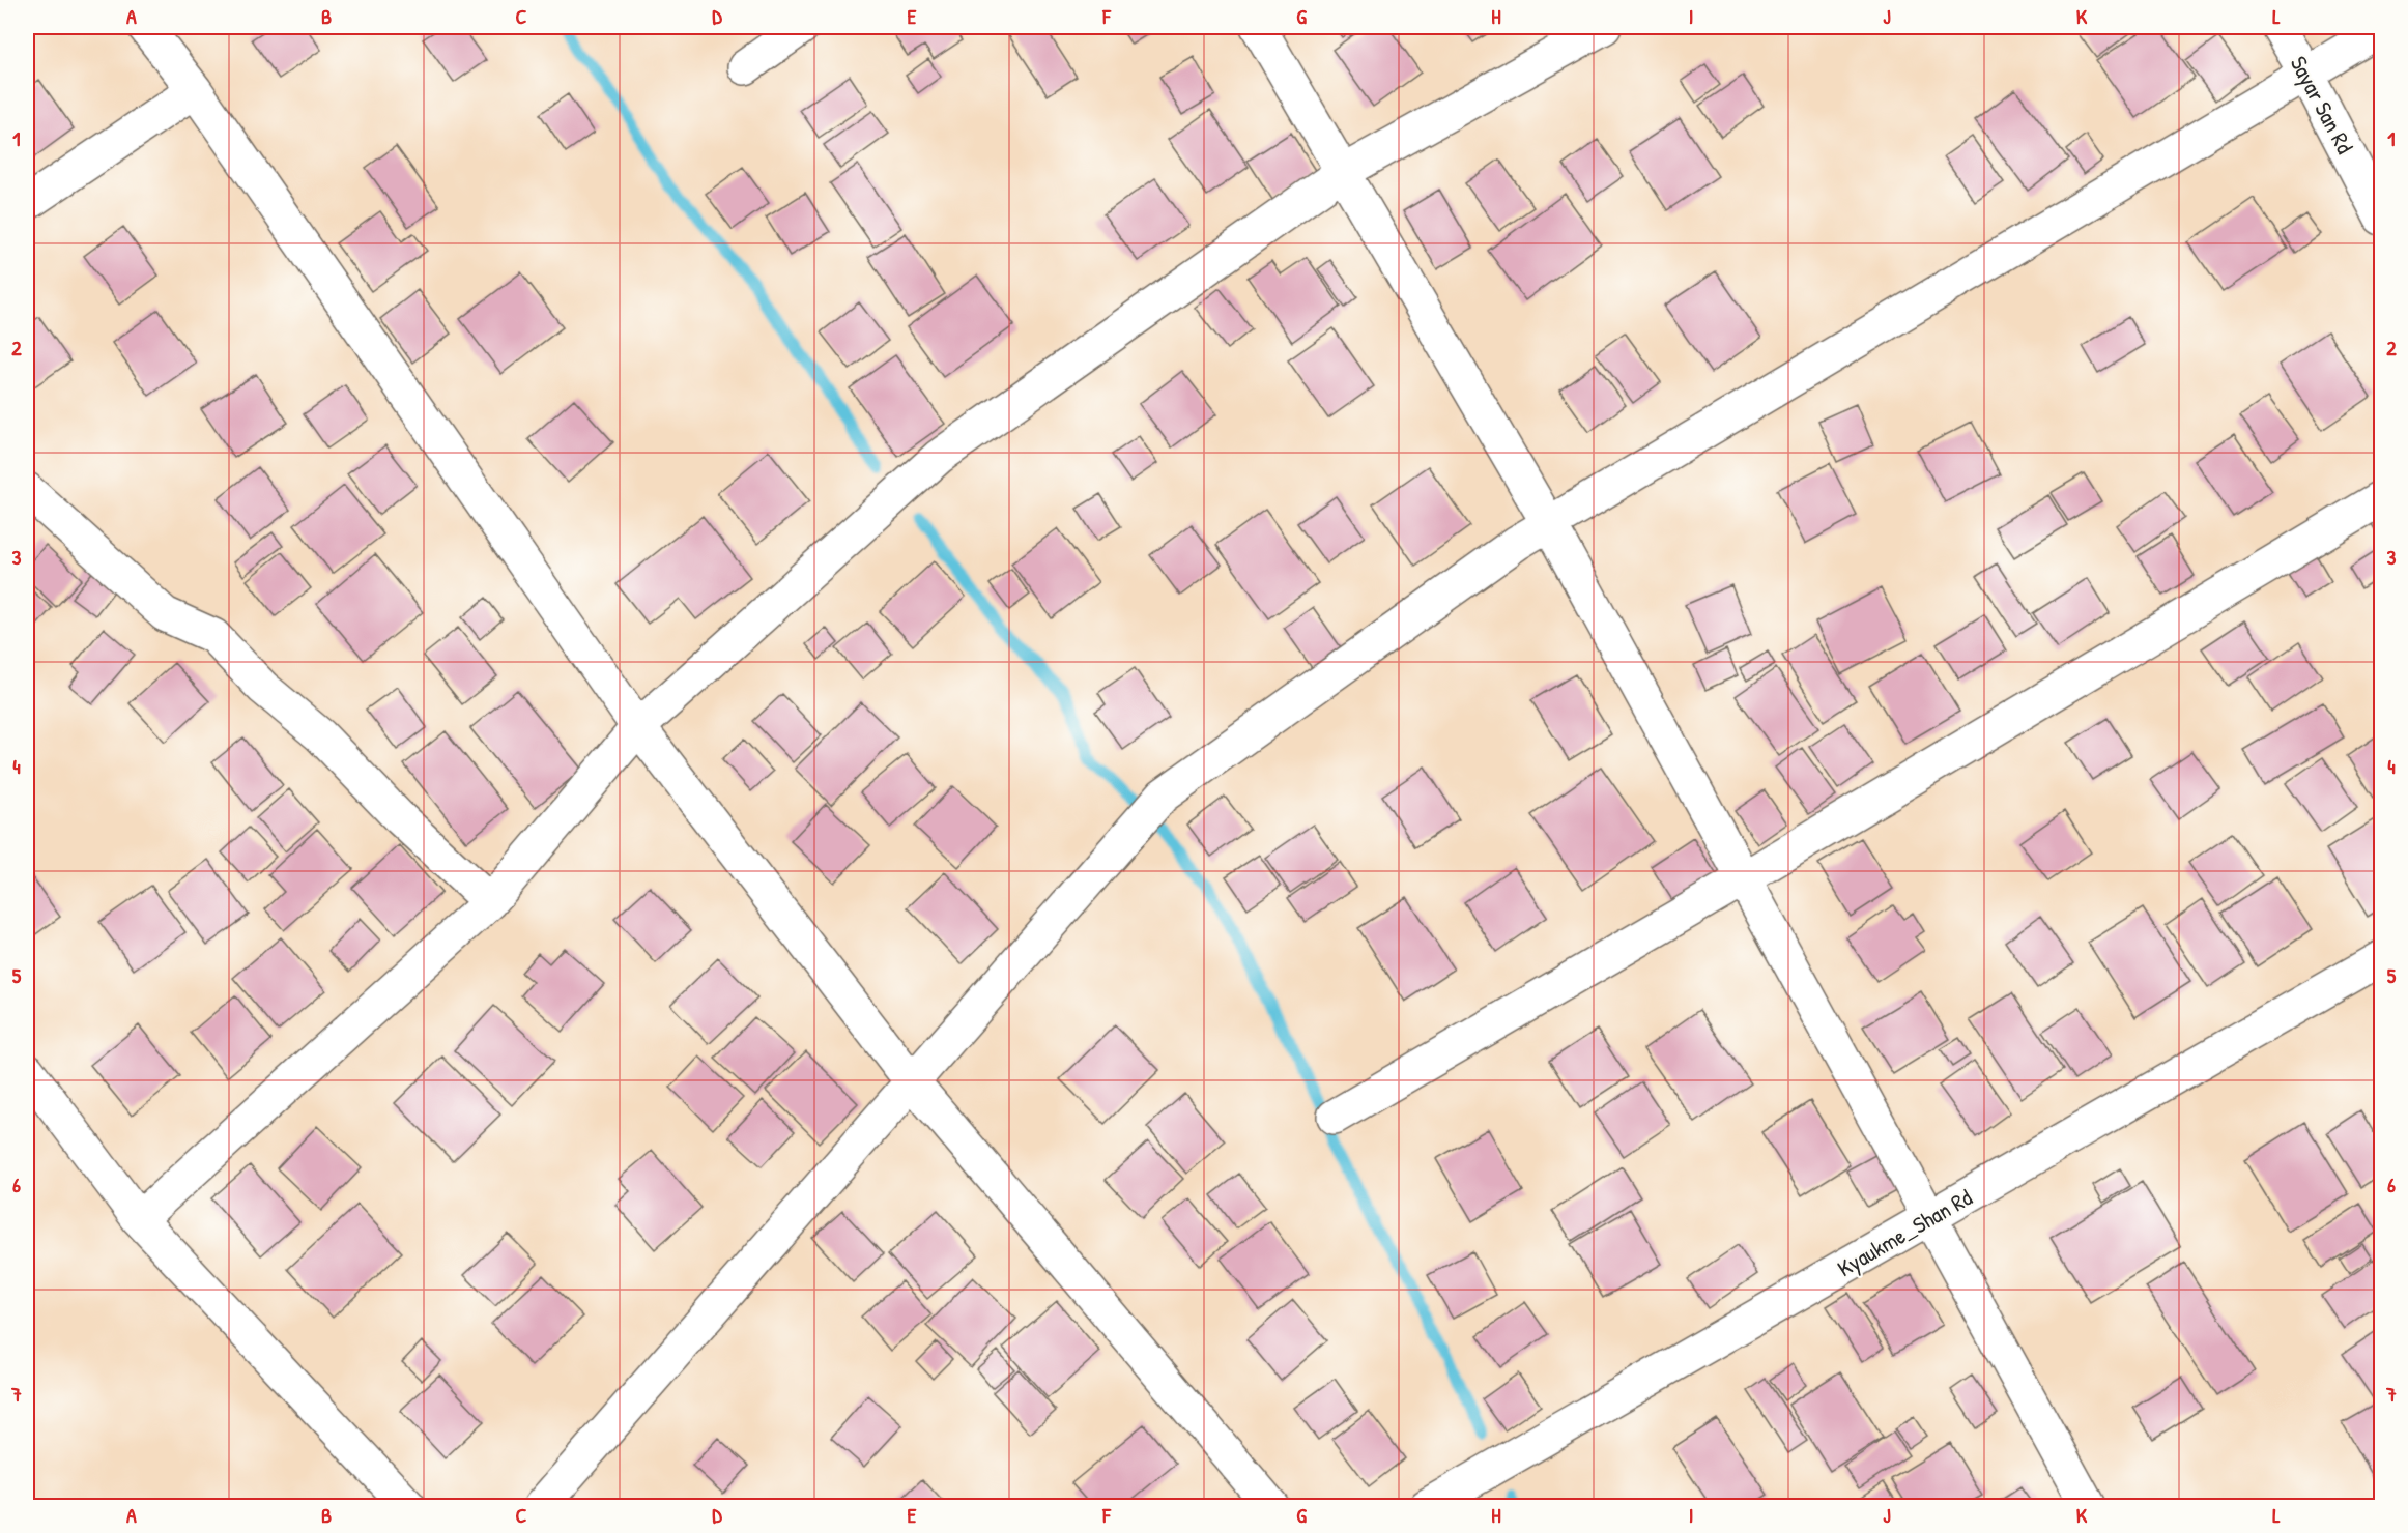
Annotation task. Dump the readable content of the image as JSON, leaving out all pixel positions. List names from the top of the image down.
{
  "streets": {
    "street": ["Sayar San Rd", "Kyaukme_Shan Rd"]
  },
  "grid": {
    "columns": [
      "A",
      "B",
      "C",
      "D",
      "E",
      "F",
      "G",
      "H",
      "I",
      "J",
      "K",
      "L"
    ],
    "rows": [
      "1",
      "2",
      "3",
      "4",
      "5",
      "6",
      "7"
    ]
  }
}
